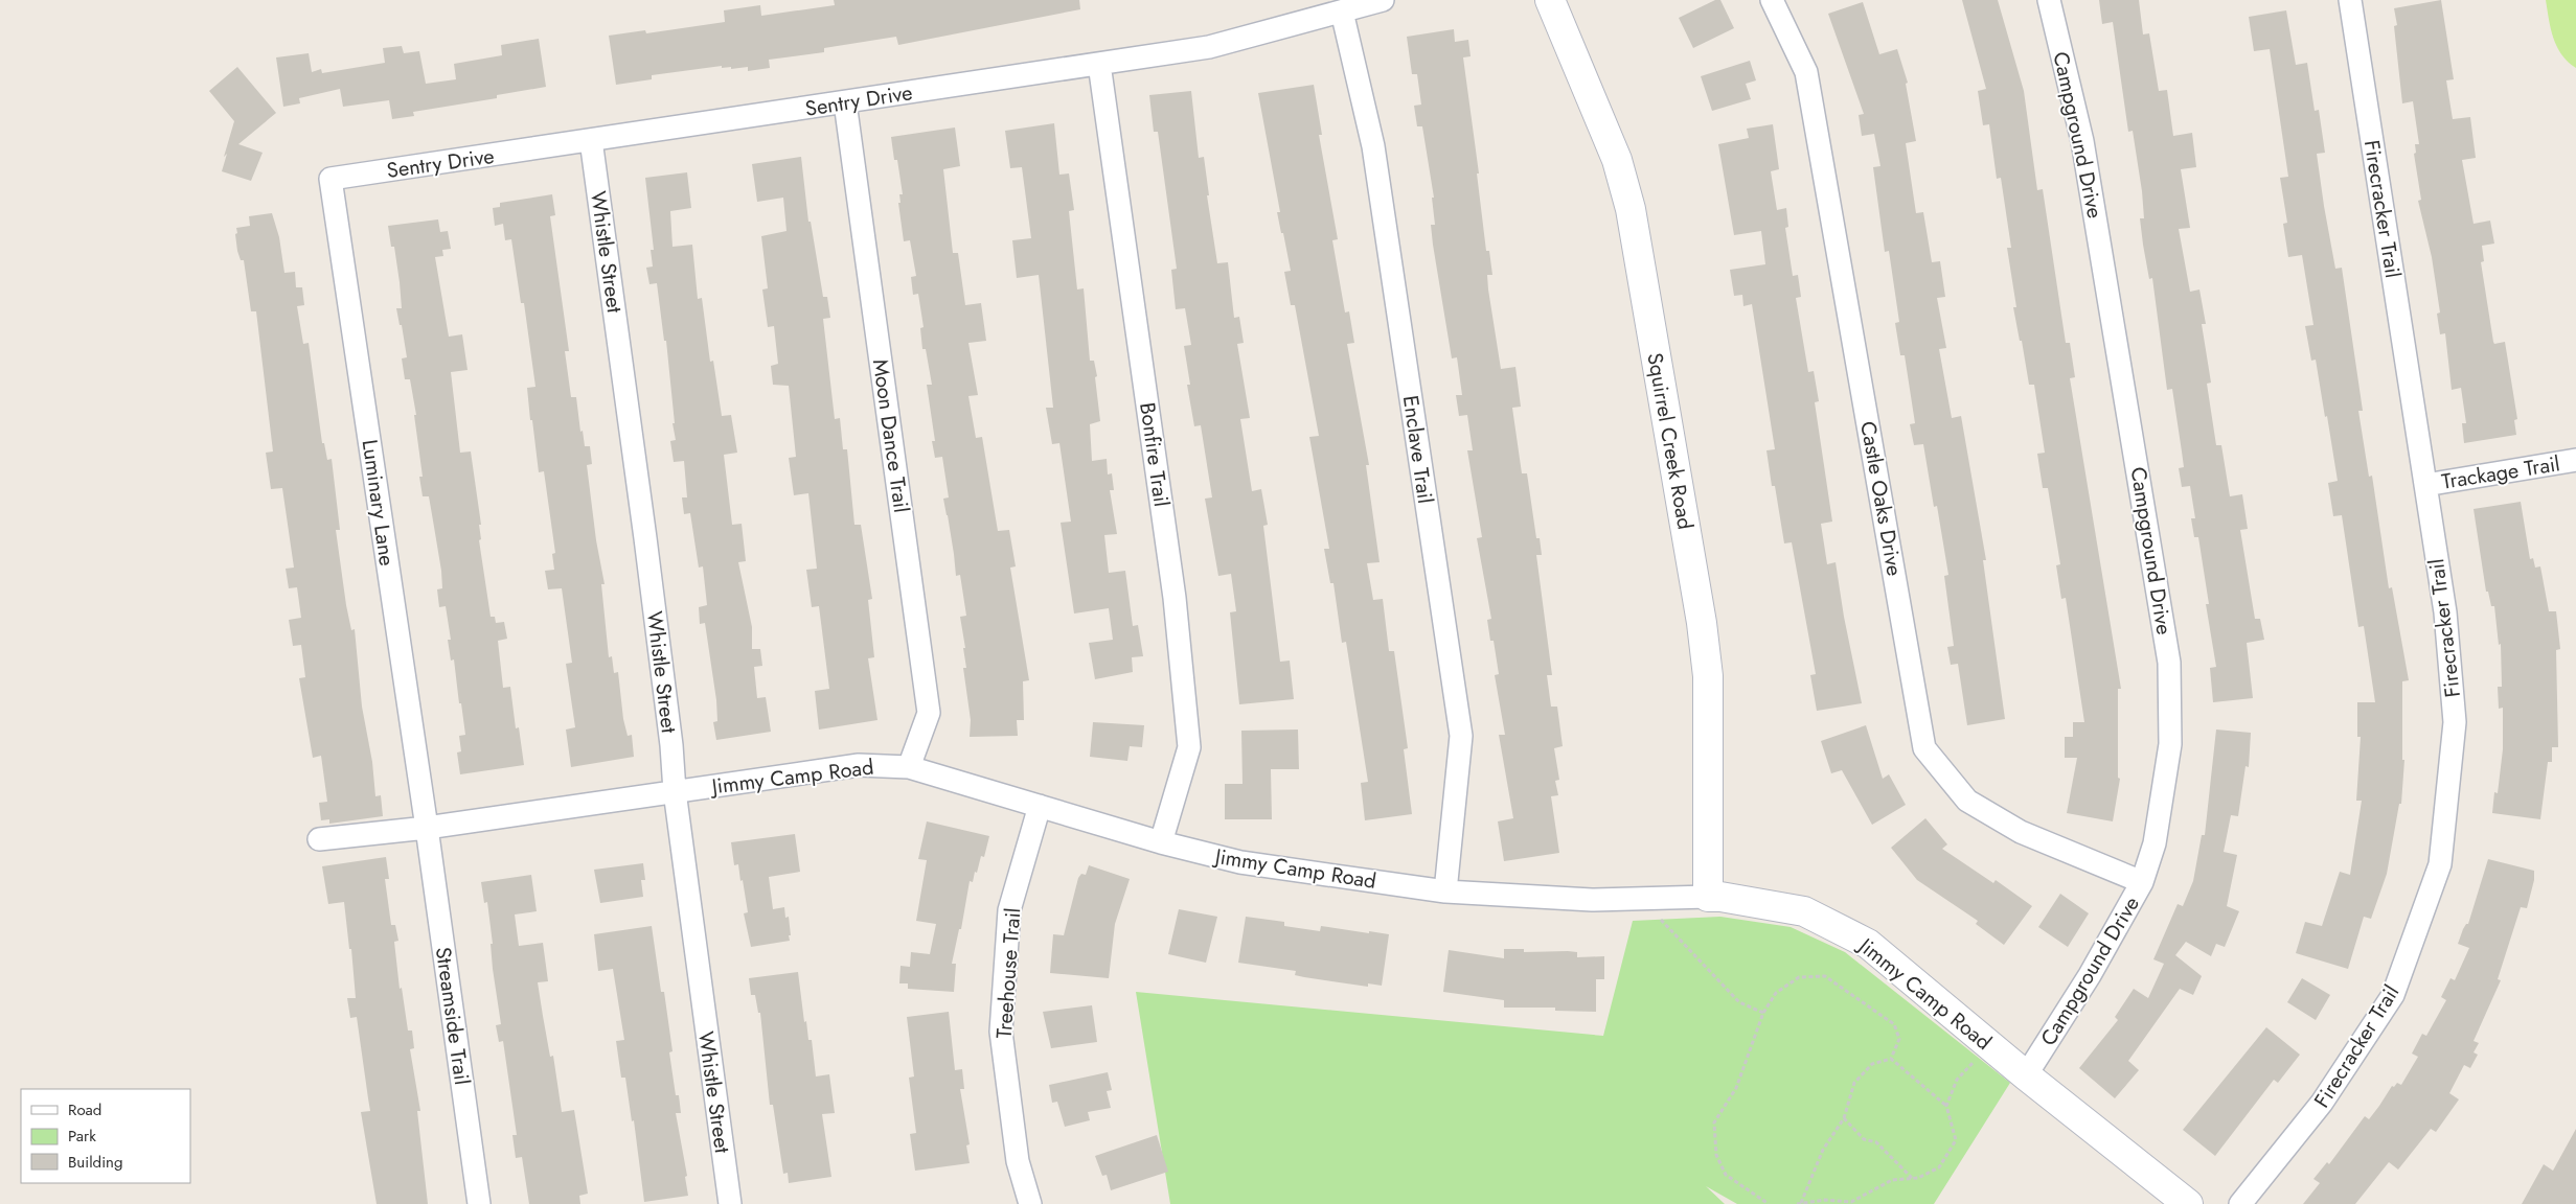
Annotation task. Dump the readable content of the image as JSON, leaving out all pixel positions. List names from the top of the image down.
{
  "streets": {
    "street": [
      "Sentry Drive",
      "Campground Drive",
      "Firecracker Trail",
      "Whistle Street",
      "Moon Dance Trail",
      "Squirrel Creek Road",
      "Enclave Trail",
      "Bonfire Trail",
      "Trackage Trail",
      "Castle Oaks Drive",
      "Luminary Lane",
      "Jimmy Camp Road",
      "Treehouse Trail",
      "Streamside Trail"
    ]
  },
  "crossings": [
    ["Sentry Drive", "Whistle Street"],
    ["Sentry Drive", "Moon Dance Trail"],
    ["Sentry Drive", "Enclave Trail"],
    ["Sentry Drive", "Bonfire Trail"],
    ["Sentry Drive", "Luminary Lane"],
    ["Campground Drive", "Castle Oaks Drive"],
    ["Campground Drive", "Jimmy Camp Road"],
    ["Firecracker Trail", "Trackage Trail"],
    ["Whistle Street", "Jimmy Camp Road"],
    ["Moon Dance Trail", "Jimmy Camp Road"],
    ["Squirrel Creek Road", "Jimmy Camp Road"],
    ["Enclave Trail", "Jimmy Camp Road"],
    ["Bonfire Trail", "Jimmy Camp Road"],
    ["Luminary Lane", "Jimmy Camp Road"],
    ["Luminary Lane", "Streamside Trail"],
    ["Jimmy Camp Road", "Treehouse Trail"],
    ["Jimmy Camp Road", "Streamside Trail"]
  ],
  "legend": ["Road", "Park", "Building"]
}
